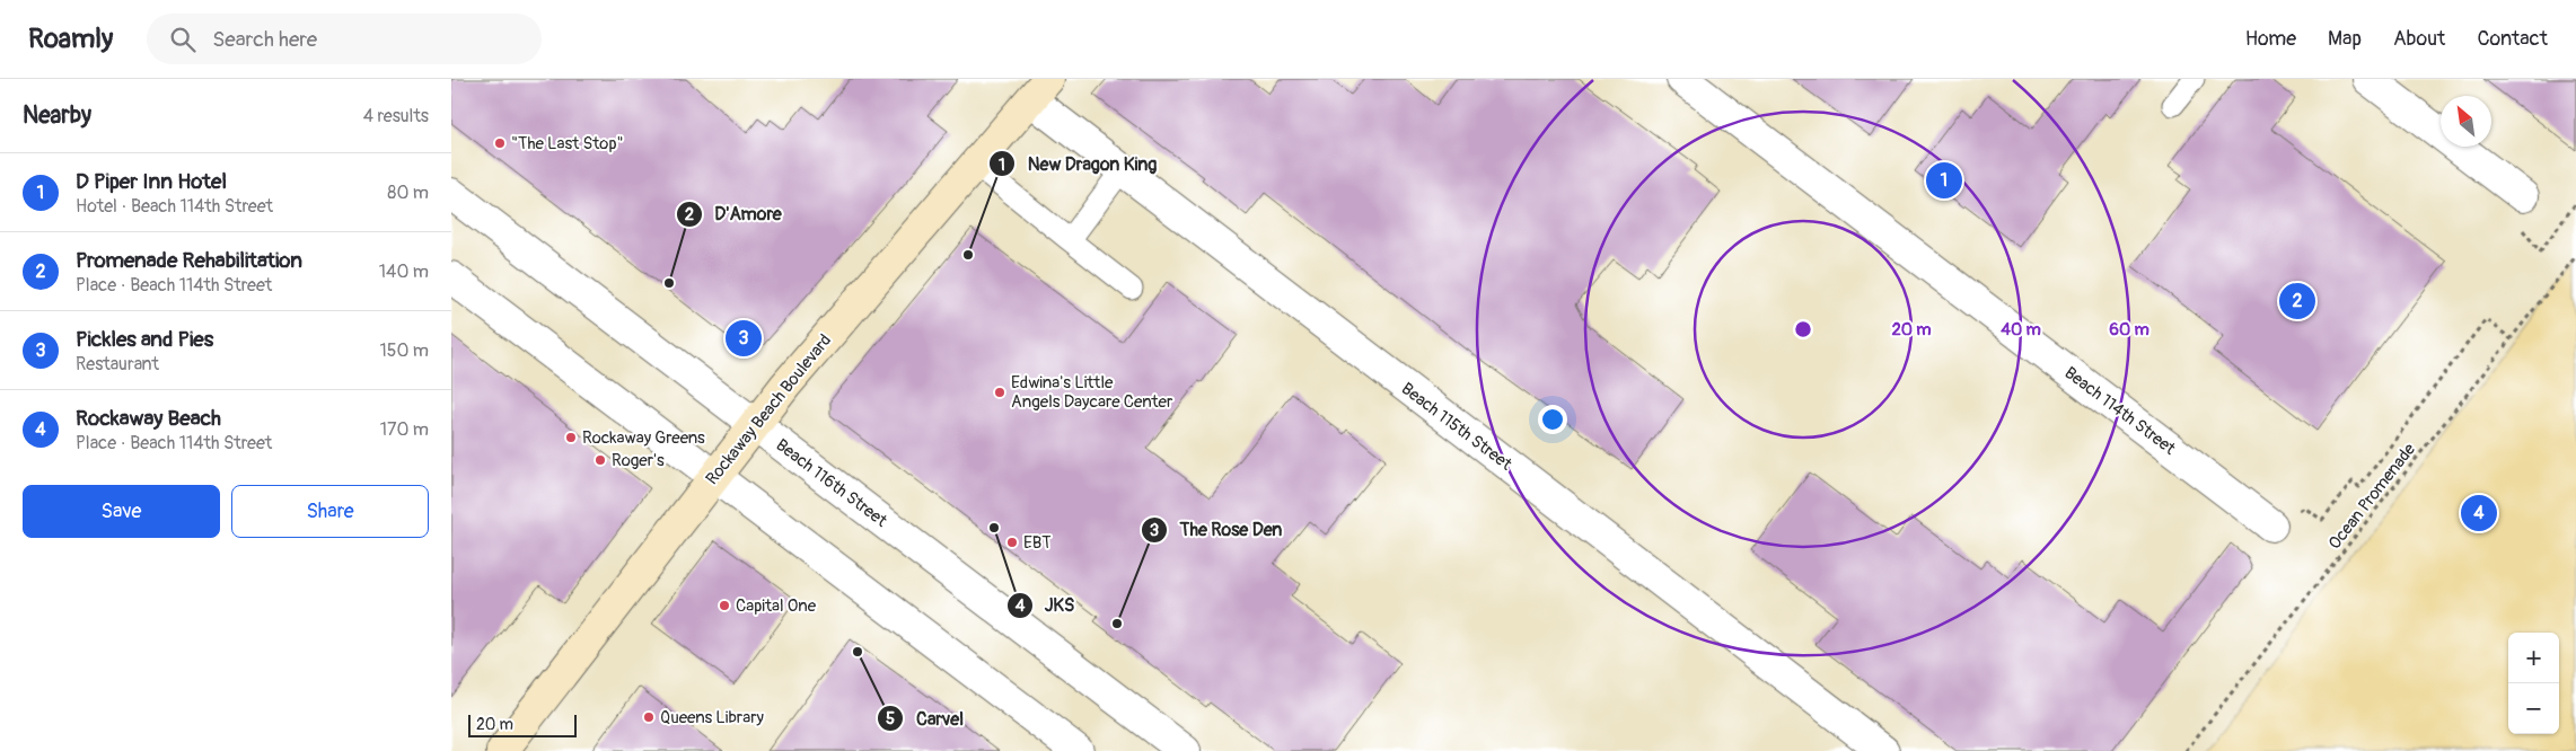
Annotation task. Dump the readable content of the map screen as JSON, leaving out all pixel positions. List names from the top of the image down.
{
  "streets": {
    "street": [
      "Rockaway Beach Boulevard",
      "Beach 114th Street",
      "Beach 115th Street",
      "Beach 116th Street"
    ],
    "path": ["Ocean Promenade"]
  },
  "crossings": [
    ["Rockaway Beach Boulevard", "Beach 115th Street"],
    ["Rockaway Beach Boulevard", "Beach 116th Street"]
  ],
  "places": [
    "\"The Last Stop\"",
    "New Dragon King",
    "D'Amore",
    "Edwina's Little Angels Daycare Center",
    "Rockaway Greens",
    "Roger's",
    "JKS",
    "EBT",
    "Capital One",
    "The Rose Den",
    "Carvel",
    "Queens Library"
  ],
  "scale_bar": "20 m",
  "north": "top left",
  "page": {
    "header": "Roamly",
    "search": "Search here",
    "nav": [
      "Home",
      "Map",
      "About",
      "Contact"
    ],
    "heading": ["Nearby", "4 results"],
    "list": [
      {
        "mark": "1",
        "name": "D Piper Inn Hotel",
        "note": "Hotel · Beach 114th Street",
        "value": "80 m"
      },
      {
        "mark": "2",
        "name": "Promenade Rehabilitation",
        "note": "Place · Beach 114th Street",
        "value": "140 m"
      },
      {
        "mark": "3",
        "name": "Pickles and Pies",
        "note": "Restaurant",
        "value": "150 m"
      },
      {
        "mark": "4",
        "name": "Rockaway Beach",
        "note": "Place · Beach 114th Street",
        "value": "170 m"
      }
    ],
    "pins": [
      "1",
      "2",
      "3",
      "4"
    ],
    "buttons": ["Save", "Share"],
    "map_buttons": ["+", "−"],
    "scale": "20 m"
  },
  "rings": ["20 m", "40 m", "60 m"]
}
